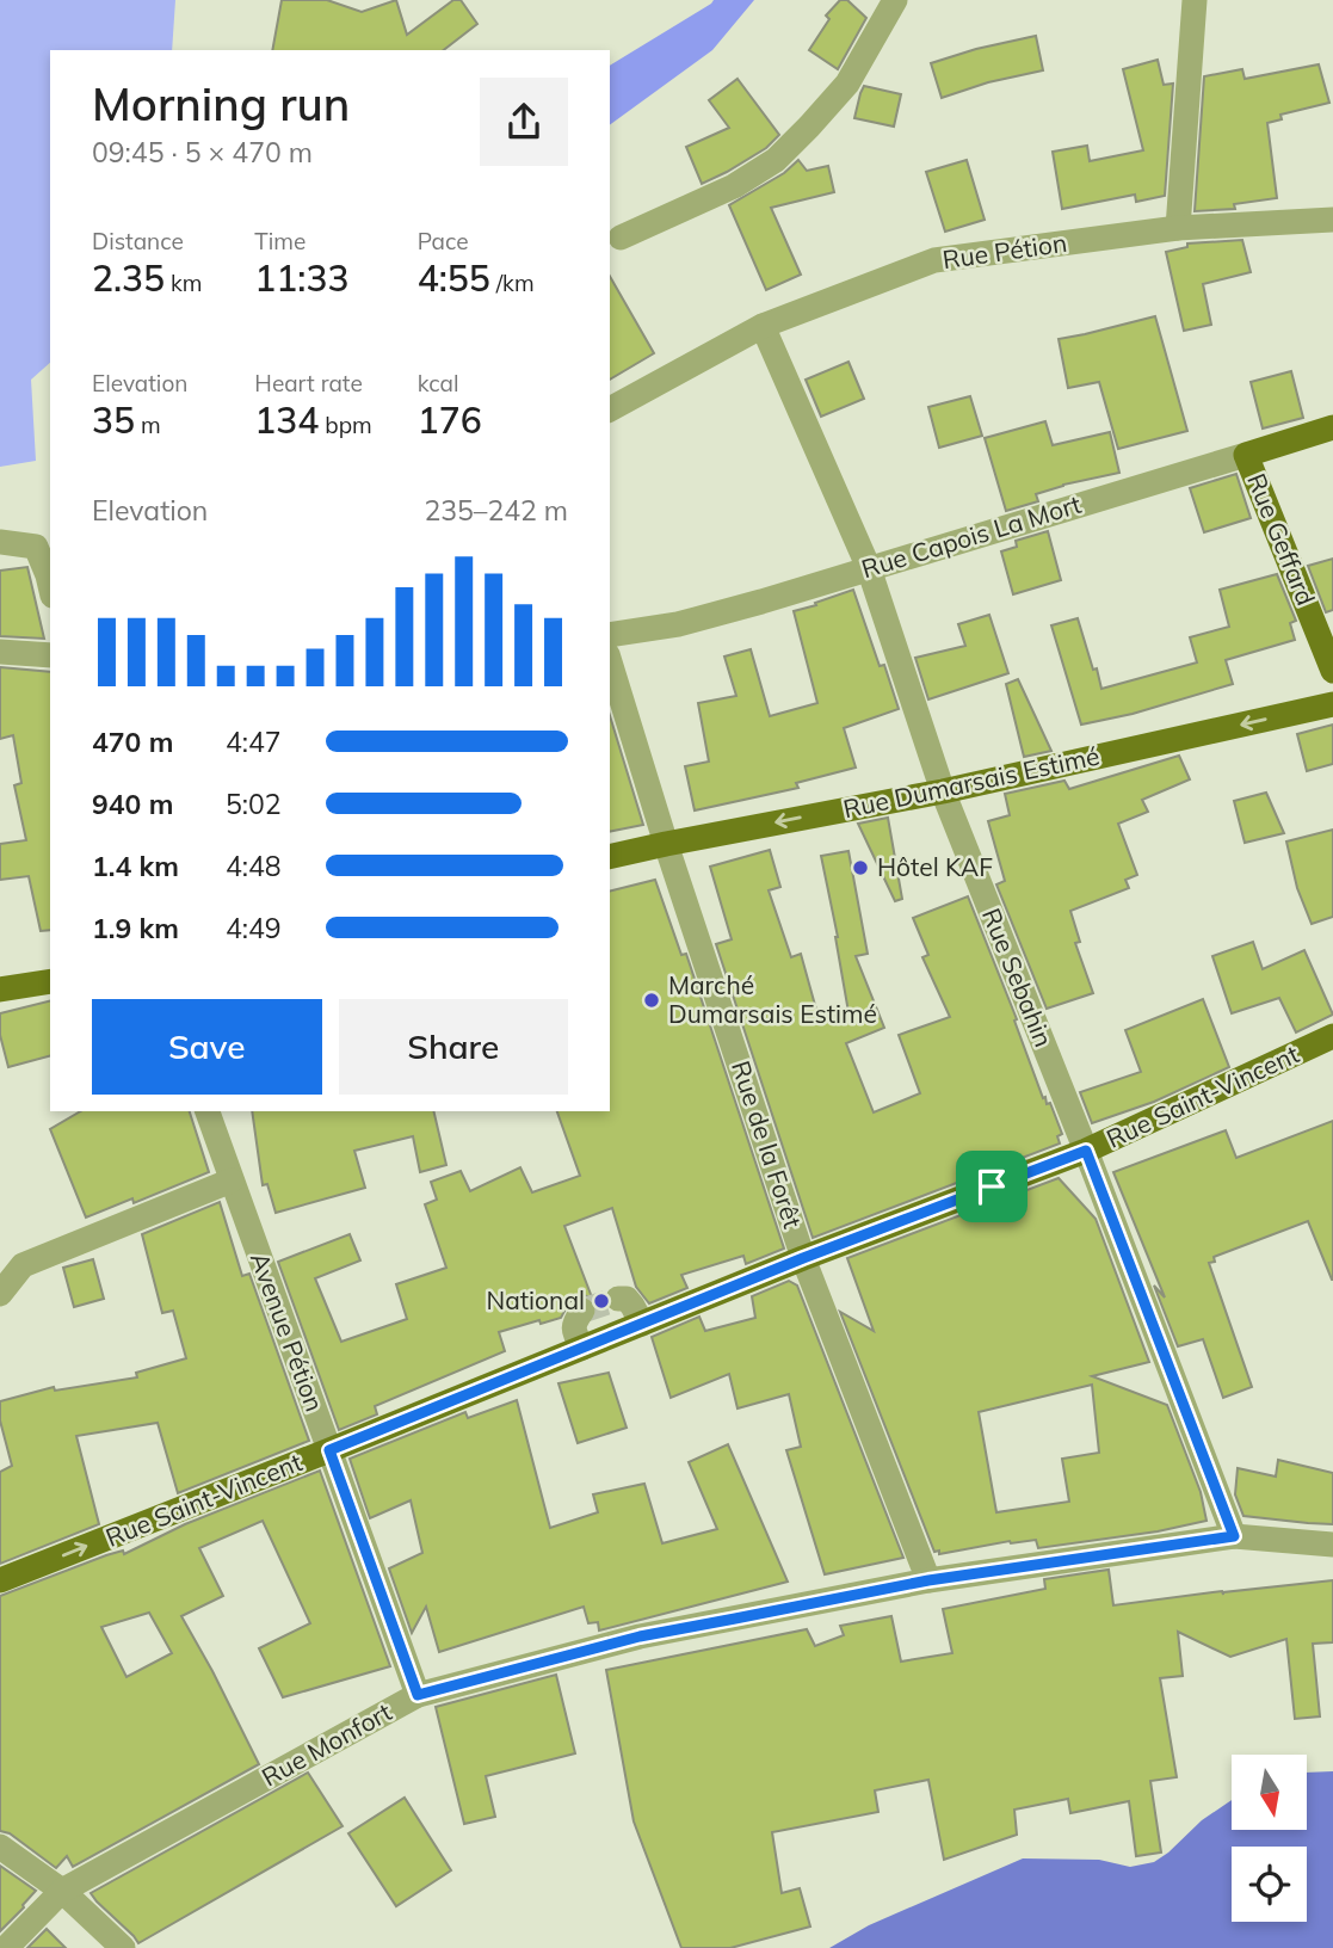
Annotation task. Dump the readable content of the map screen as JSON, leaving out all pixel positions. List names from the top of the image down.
{
  "streets": {
    "main road": [
      "Rue Capois La Mort",
      "Rue Geffard",
      "Rue Dumarsais Estimé",
      "Rue Saint-Vincent"
    ],
    "street": [
      "Rue Pétion",
      "Rue Sebahin",
      "Rue de la Forêt",
      "Avenue Pétion",
      "Rue Monfort"
    ]
  },
  "crossings": [
    ["Rue Pétion", "Rue Sebahin"],
    ["Rue Capois La Mort", "Rue Geffard"],
    ["Rue Capois La Mort", "Rue Sebahin"],
    ["Rue Dumarsais Estimé", "Rue Sebahin"],
    ["Rue Dumarsais Estimé", "Rue de la Forêt"],
    ["Rue Sebahin", "Rue Saint-Vincent"],
    ["Rue Sebahin", "Rue Monfort"],
    ["Rue Saint-Vincent", "Rue de la Forêt"],
    ["Rue Saint-Vincent", "Avenue Pétion"],
    ["Rue de la Forêt", "Rue Monfort"],
    ["Avenue Pétion", "Rue Monfort"]
  ],
  "one_way": ["Rue Dumarsais Estimé"],
  "places": ["Hôtel KAF", "Marché Dumarsais Estimé", "National"],
  "north": "bottom",
  "page": {
    "heading": ["Morning run", "09:45 · 5 × 470 m"],
    "stats": [
      ["Distance", "2.35 km"],
      ["Time", "11:33"],
      ["Pace", "4:55 /km"],
      ["Elevation", "35 m"],
      ["Heart rate", "134 bpm"],
      ["kcal", "176"]
    ],
    "chart": ["Elevation", "235–242 m"],
    "list": [
      {
        "name": "470 m",
        "note": "4:47"
      },
      {
        "name": "940 m",
        "note": "5:02"
      },
      {
        "name": "1.4 km",
        "note": "4:48"
      },
      {
        "name": "1.9 km",
        "note": "4:49"
      }
    ],
    "buttons": ["Save", "Share"]
  }
}
